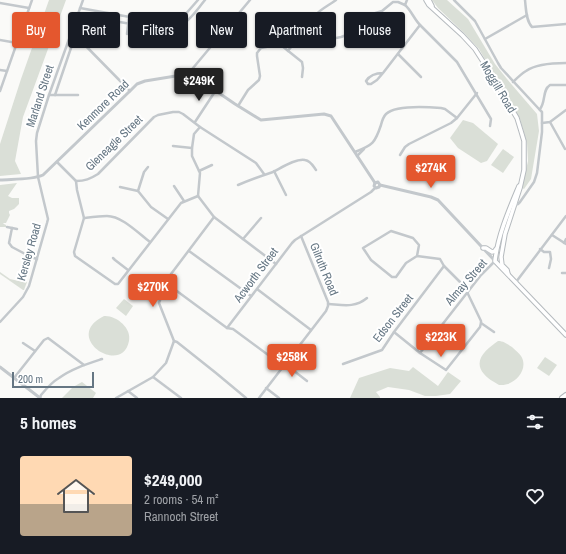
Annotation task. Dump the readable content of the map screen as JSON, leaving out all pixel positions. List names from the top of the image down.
{
  "streets": {
    "main road": ["Moggill Road"],
    "street": [
      "Marland Street",
      "Kenmore Road",
      "Gleneagle Street",
      "Kersley Road",
      "Gilruth Road",
      "Acworth Street",
      "Almay Street",
      "Edson Street"
    ]
  },
  "crossings": [
    ["Moggill Road", "Almay Street"],
    ["Marland Street", "Kenmore Road"],
    ["Marland Street", "Kersley Road"],
    ["Kenmore Road", "Gleneagle Street"],
    ["Kenmore Road", "Kersley Road"],
    ["Gilruth Road", "Acworth Street"]
  ],
  "scale_bar": "200 m",
  "page": {
    "chip": [
      "Buy",
      "Rent",
      "Filters",
      "New",
      "Apartment",
      "House"
    ],
    "price": [
      "$249K",
      "$274K",
      "$270K",
      "$223K",
      "$258K"
    ],
    "scale": "200 m",
    "heading": "5 homes",
    "list": [
      {
        "name": "$249,000",
        "note": "2 rooms · 54 m² · Rannoch Street"
      }
    ]
  }
}
